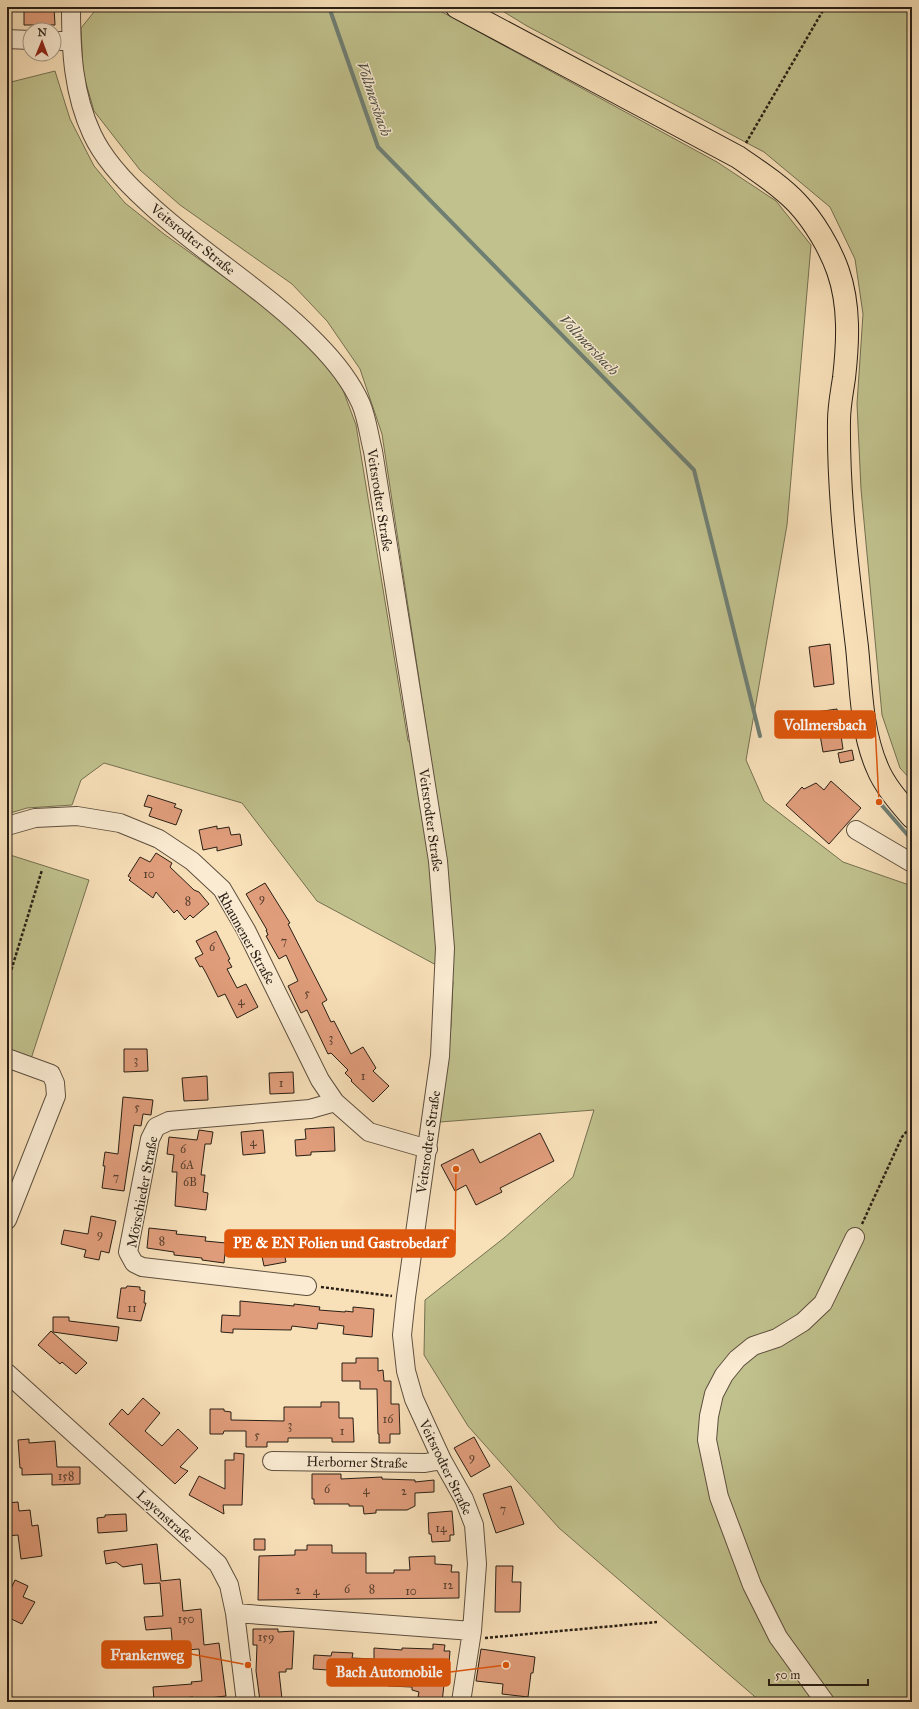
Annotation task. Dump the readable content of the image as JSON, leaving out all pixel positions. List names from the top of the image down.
{
  "streets": {
    "street": [
      "Veitsrodter Straße",
      "Rhaunener Straße",
      "Mörschieder Straße",
      "Herborner Straße",
      "Layenstraße"
    ]
  },
  "crossings": [
    ["Veitsrodter Straße", "Rhaunener Straße"],
    ["Veitsrodter Straße", "Herborner Straße"],
    ["Rhaunener Straße", "Mörschieder Straße"]
  ],
  "water": ["Vollmersbach"],
  "places": [
    "Vollmersbach",
    "PE & EN Folien und Gastrobedarf",
    "Frankenweg",
    "Bach Automobile"
  ],
  "house_numbers": [
    "10",
    "9",
    "8",
    "7",
    "6",
    "5",
    "4",
    "3",
    "3",
    "1",
    "1",
    "5",
    "4",
    "6",
    "6A",
    "7",
    "6B",
    "9",
    "8",
    "11",
    "16",
    "3",
    "1",
    "5",
    "9",
    "158",
    "6",
    "4",
    "2",
    "7",
    "14",
    "12",
    "6",
    "8",
    "2",
    "4",
    "10",
    "150",
    "159"
  ],
  "scale_bar": "50 m",
  "north": "top"
}
